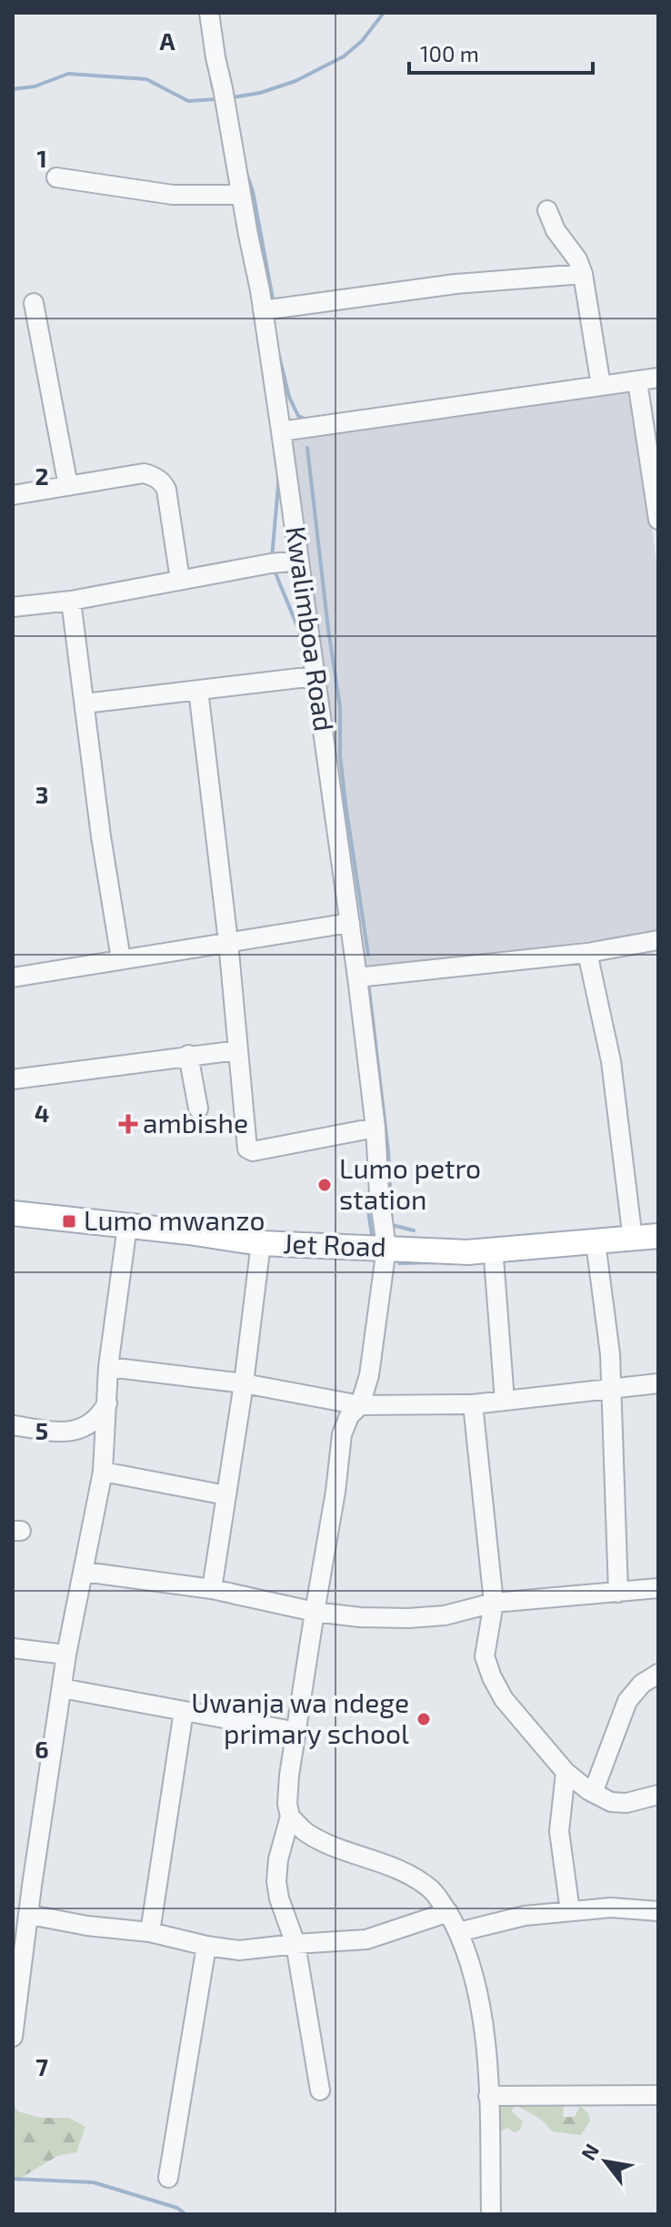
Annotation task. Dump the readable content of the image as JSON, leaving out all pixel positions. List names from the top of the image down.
{
  "streets": {
    "main road": ["Jet Road"],
    "street": ["Kwalimboa Road"]
  },
  "crossings": [
    ["Kwalimboa Road", "Jet Road"]
  ],
  "places": {
    "health": ["ambishe"],
    "other": ["Lumo petro station", "Uwanja wa ndege primary school"],
    "transit": ["Lumo mwanzo"]
  },
  "scale_bar": "100 m",
  "north": "top left",
  "grid": {
    "columns": ["A"],
    "rows": [
      "1",
      "2",
      "3",
      "4",
      "5",
      "6",
      "7"
    ]
  }
}
